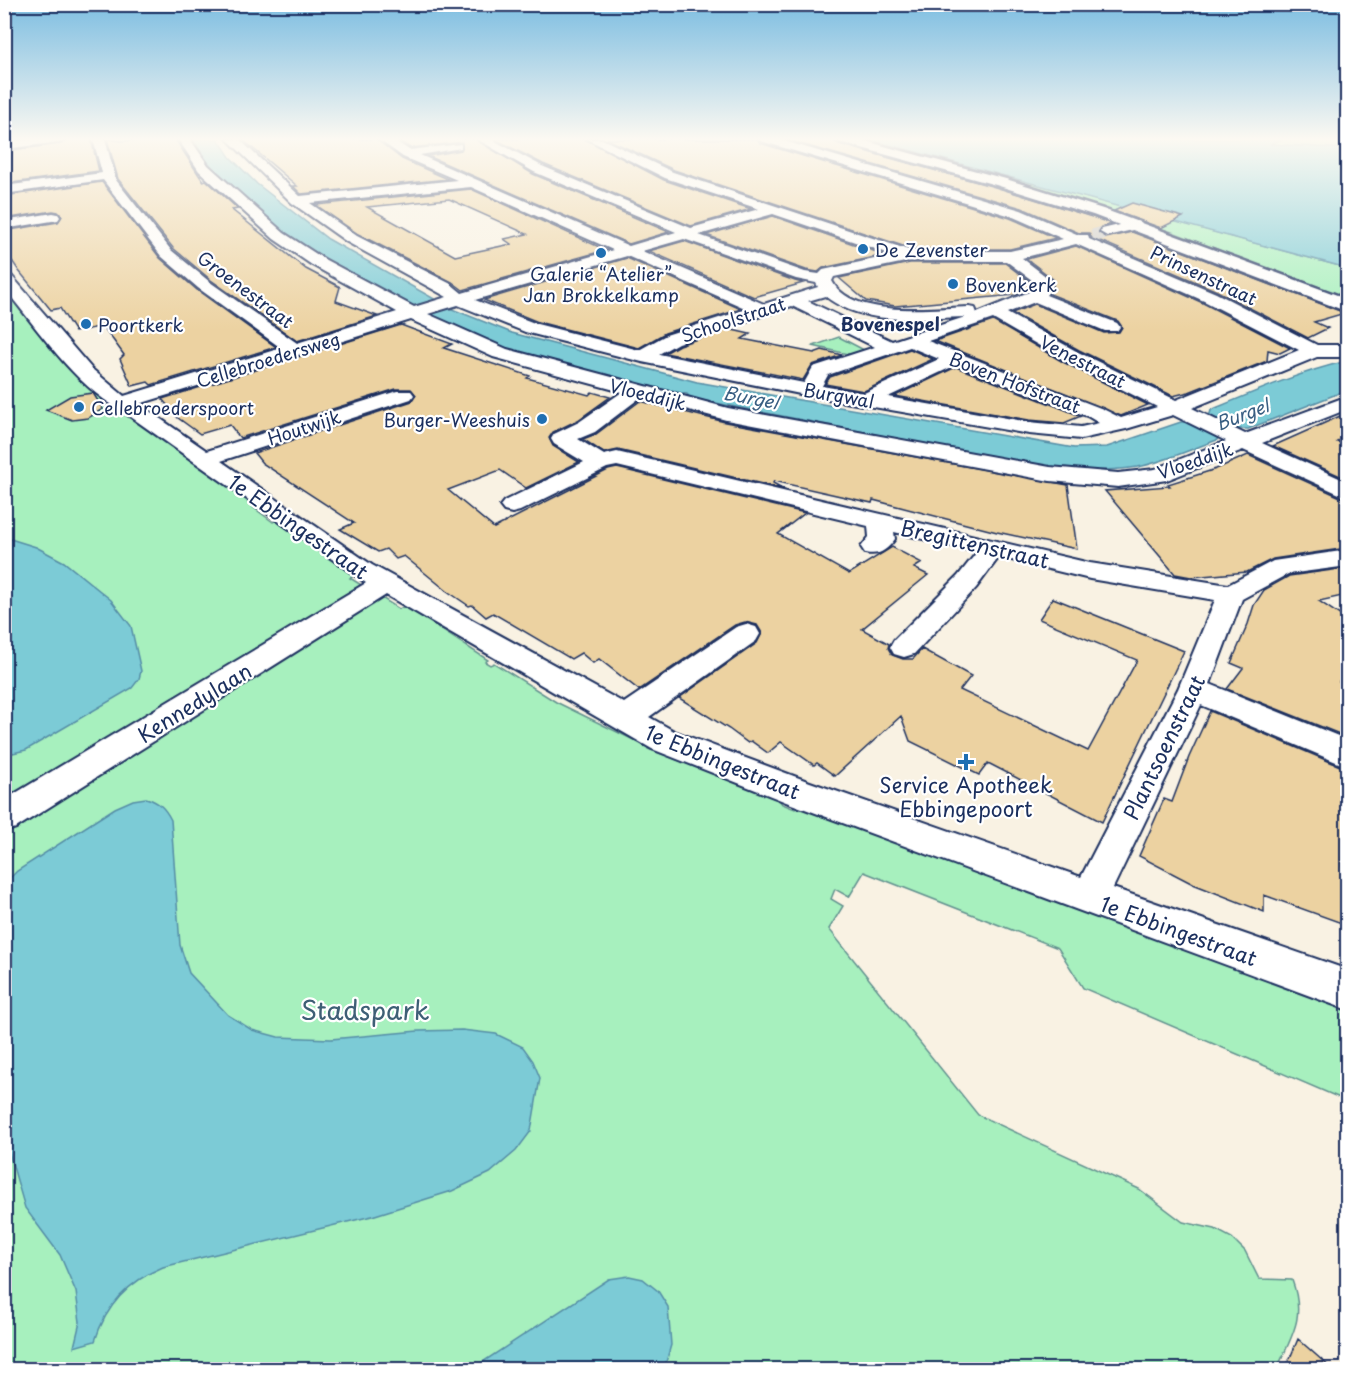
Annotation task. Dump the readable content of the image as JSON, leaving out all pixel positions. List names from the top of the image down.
{
  "streets": {
    "street": [
      "Prinsenstraat",
      "Groenestraat",
      "Schoolstraat",
      "Cellebroedersweg",
      "Venestraat",
      "Boven Hofstraat",
      "Vloeddijk",
      "Burgwal",
      "Houtwijk",
      "1e Ebbingestraat",
      "Bregittenstraat",
      "Kennedylaan",
      "Plantsoenstraat"
    ]
  },
  "crossings": [
    ["Prinsenstraat", "Burgwal"],
    ["Groenestraat", "Cellebroedersweg"],
    ["Schoolstraat", "Burgwal"],
    ["Cellebroedersweg", "Vloeddijk"],
    ["Cellebroedersweg", "Burgwal"],
    ["Cellebroedersweg", "1e Ebbingestraat"],
    ["Venestraat", "Vloeddijk"],
    ["Venestraat", "Burgwal"],
    ["Boven Hofstraat", "Burgwal"],
    ["Houtwijk", "1e Ebbingestraat"],
    ["1e Ebbingestraat", "Kennedylaan"],
    ["1e Ebbingestraat", "Plantsoenstraat"],
    ["Bregittenstraat", "Plantsoenstraat"]
  ],
  "districts": ["Bovenespel"],
  "water": ["Burgel"],
  "parks": ["Stadspark"],
  "places": {
    "other": [
      "De Zevenster",
      "Galerie “Atelier” Jan Brokkelkamp",
      "Bovenkerk",
      "Poortkerk",
      "Cellebroederspoort",
      "Burger-Weeshuis"
    ],
    "health": ["Service Apotheek Ebbingepoort"]
  }
}
